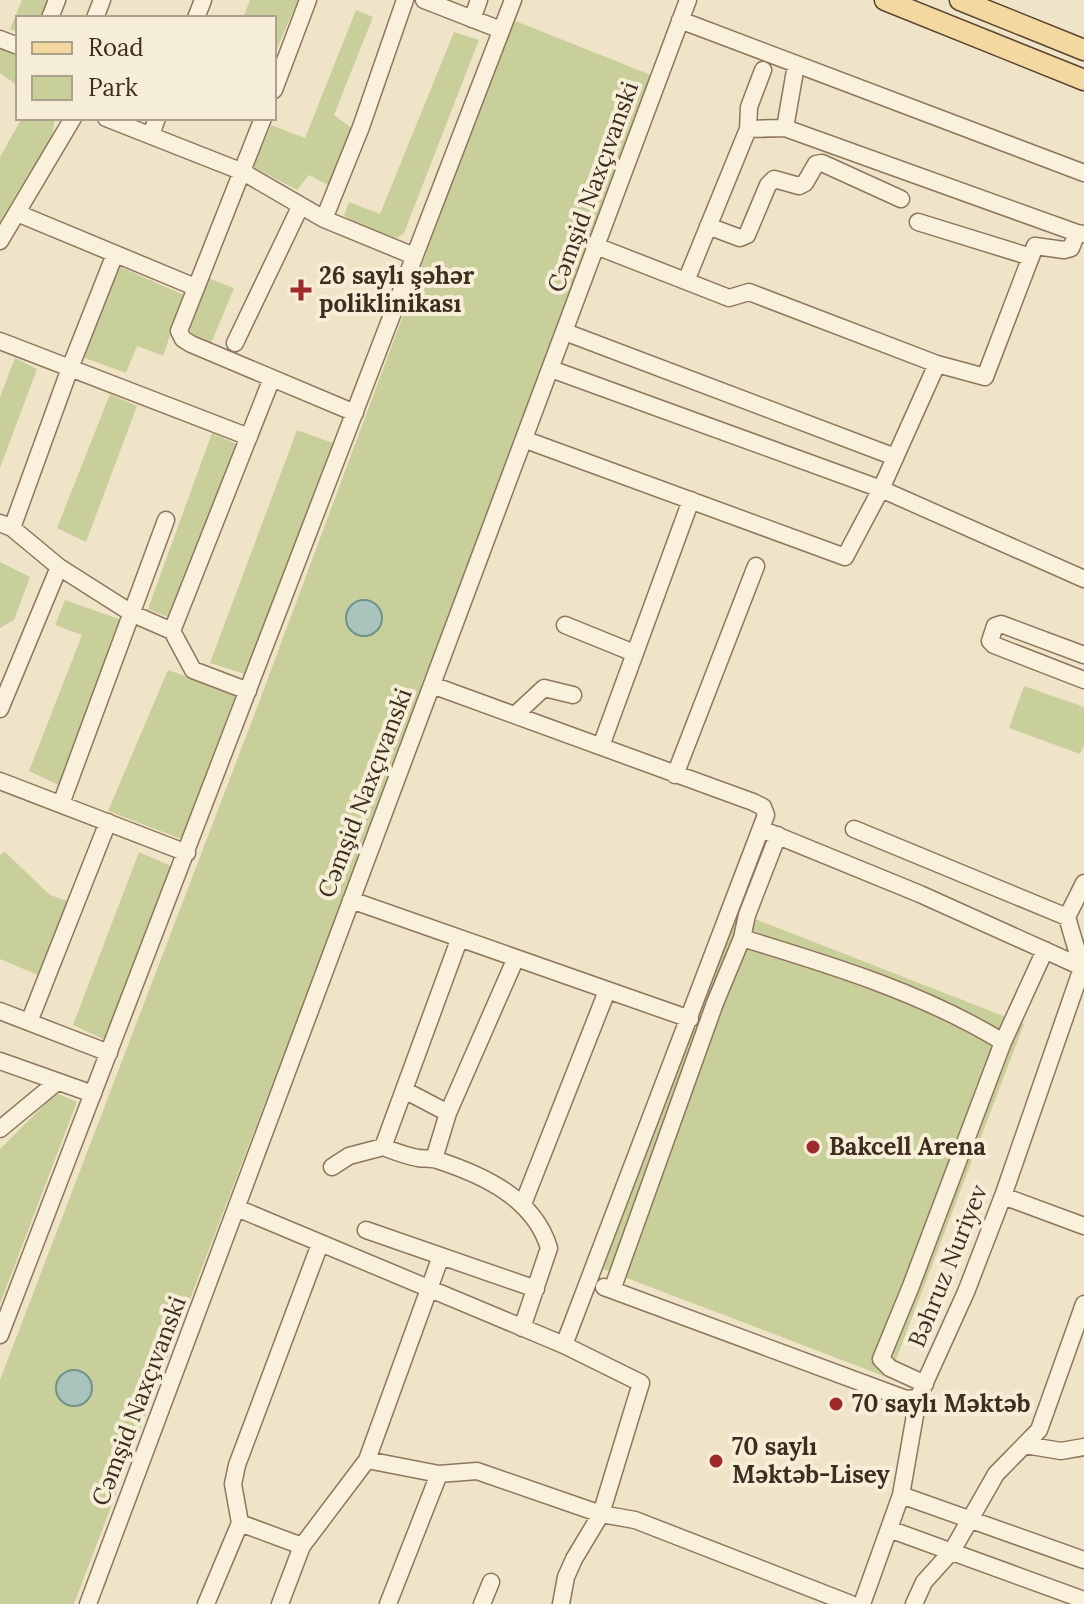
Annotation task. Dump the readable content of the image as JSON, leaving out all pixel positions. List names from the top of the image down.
{
  "streets": {
    "street": ["Cəmşid Naxçıvanski", "Bəhruz Nuriyev"]
  },
  "places": {
    "health": ["26 saylı şəhər poliklinikası"],
    "other": ["Bakcell Arena", "70 saylı Məktəb", "70 saylı Məktəb-Lisey"]
  },
  "legend": ["Road", "Park"]
}
